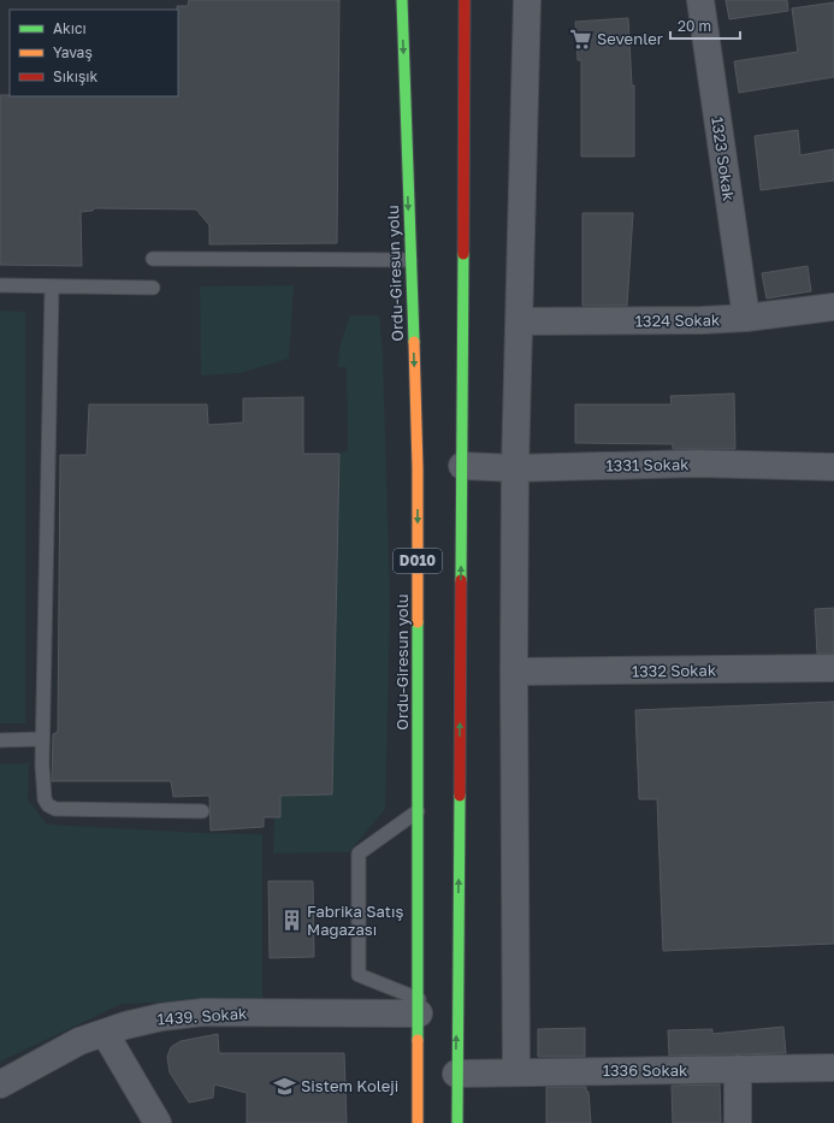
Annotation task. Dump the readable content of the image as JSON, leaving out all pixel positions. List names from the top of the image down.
{
  "streets": {
    "highway": ["Ordu-Giresun yolu", "D010"],
    "street": [
      "1323 Sokak",
      "1324 Sokak",
      "1331 Sokak",
      "1332 Sokak",
      "1439. Sokak",
      "1336 Sokak"
    ]
  },
  "crossings": [
    ["1323 Sokak", "1324 Sokak"],
    ["Ordu-Giresun yolu", "1439. Sokak"],
    ["1331 Sokak", "D010"],
    ["D010", "1336 Sokak"]
  ],
  "places": {
    "supermarket": ["Sevenler"],
    "building": ["Fabrika Satış Mağazası"],
    "school or university": ["Sistem Koleji"]
  },
  "legend": ["Akıcı", "Yavaş", "Sıkışık"],
  "scale_bar": "20 m"
}
